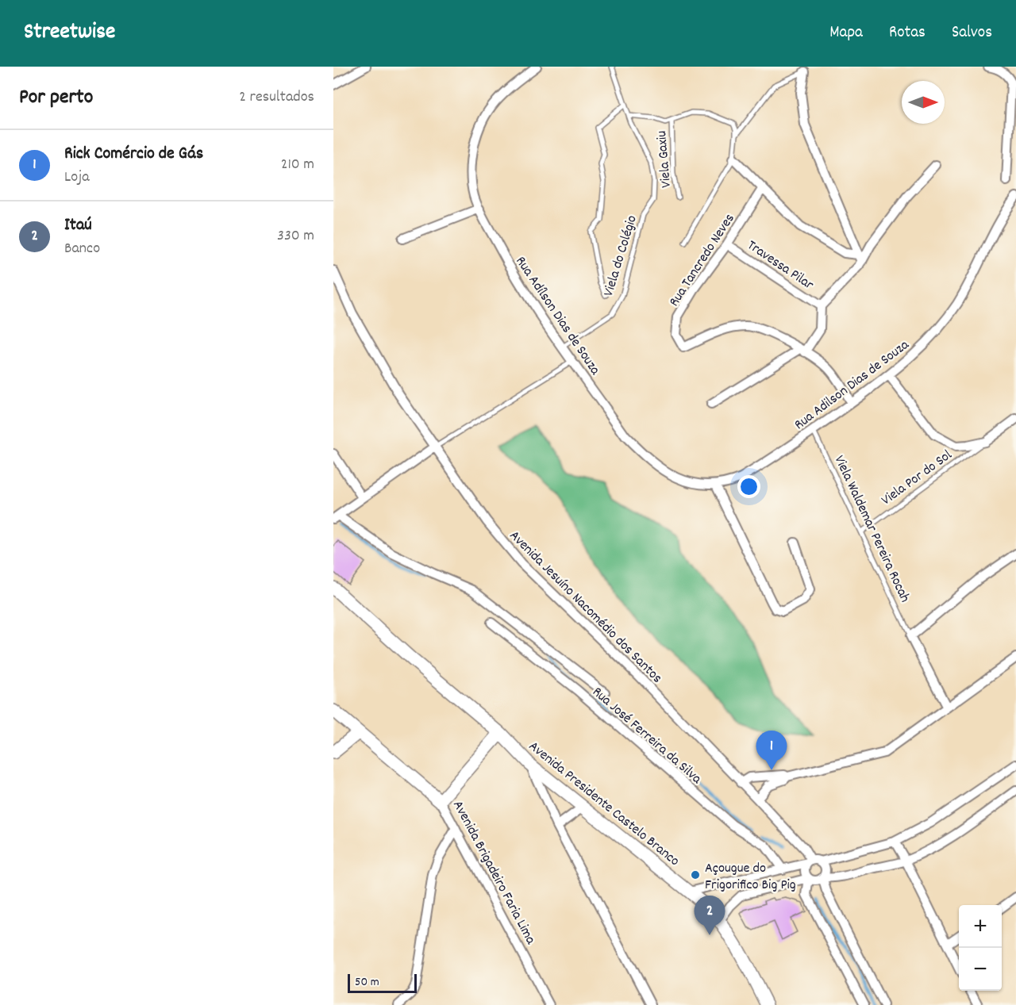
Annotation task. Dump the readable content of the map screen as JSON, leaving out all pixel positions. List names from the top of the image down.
{
  "streets": {
    "street": [
      "Rua Tancredo Neves",
      "Travessa Pilar",
      "Rua Adílson Dias de Souza",
      "Rua Adilson Dias de Souza",
      "Avenida Jesuíno Nacomédio dos Santos",
      "Rua José Ferreira da Silva",
      "Avenida Presidente Castelo Branco",
      "Avenida Brigadeiro Faria Lima"
    ],
    "lane": [
      "Viela Gaxiu",
      "Viela do Colégio",
      "Viela Por do Sol",
      "Viela Waldemar Pereira Rocah"
    ]
  },
  "crossings": [
    ["Viela do Colégio", "Rua Adílson Dias de Souza"],
    ["Rua Tancredo Neves", "Travessa Pilar"],
    ["Rua Adílson Dias de Souza", "Rua Adilson Dias de Souza"],
    ["Rua Adilson Dias de Souza", "Viela Waldemar Pereira Rocah"],
    ["Viela Por do Sol", "Viela Waldemar Pereira Rocah"]
  ],
  "places": ["Açougue do Frigorifico Big Pig"],
  "scale_bar": "50 m",
  "north": "right",
  "page": {
    "header": "Streetwise",
    "nav": ["Mapa", "Rotas", "Salvos"],
    "heading": ["Por perto", "2 resultados"],
    "list": [
      {
        "mark": "1",
        "name": "Rick Comércio de Gás",
        "note": "Loja",
        "value": "210 m"
      },
      {
        "mark": "2",
        "name": "Itaú",
        "note": "Banco",
        "value": "330 m"
      }
    ],
    "pins": ["1", "2"],
    "map_buttons": ["+", "−"],
    "scale": "50 m"
  }
}
